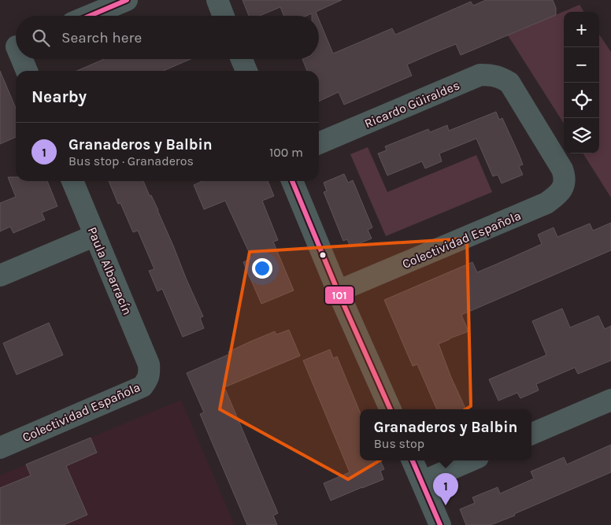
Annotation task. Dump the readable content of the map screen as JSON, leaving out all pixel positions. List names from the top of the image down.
{
  "streets": {
    "street": ["Ricardo Güiraldes", "Colectividad Española", "Paula Albarracín"]
  },
  "crossings": [
    ["Ricardo Güiraldes", "Colectividad Española"],
    ["Colectividad Española", "Paula Albarracín"]
  ],
  "lines": ["transit line 101"],
  "page": {
    "map_buttons": ["+", "−"],
    "search": "Search here",
    "heading": "Nearby",
    "list": [
      {
        "mark": "1",
        "name": "Granaderos y Balbin",
        "note": "Bus stop · Granaderos",
        "value": "100 m"
      }
    ],
    "popup": ["Granaderos y Balbin", "Bus stop"],
    "pins": "1"
  }
}
